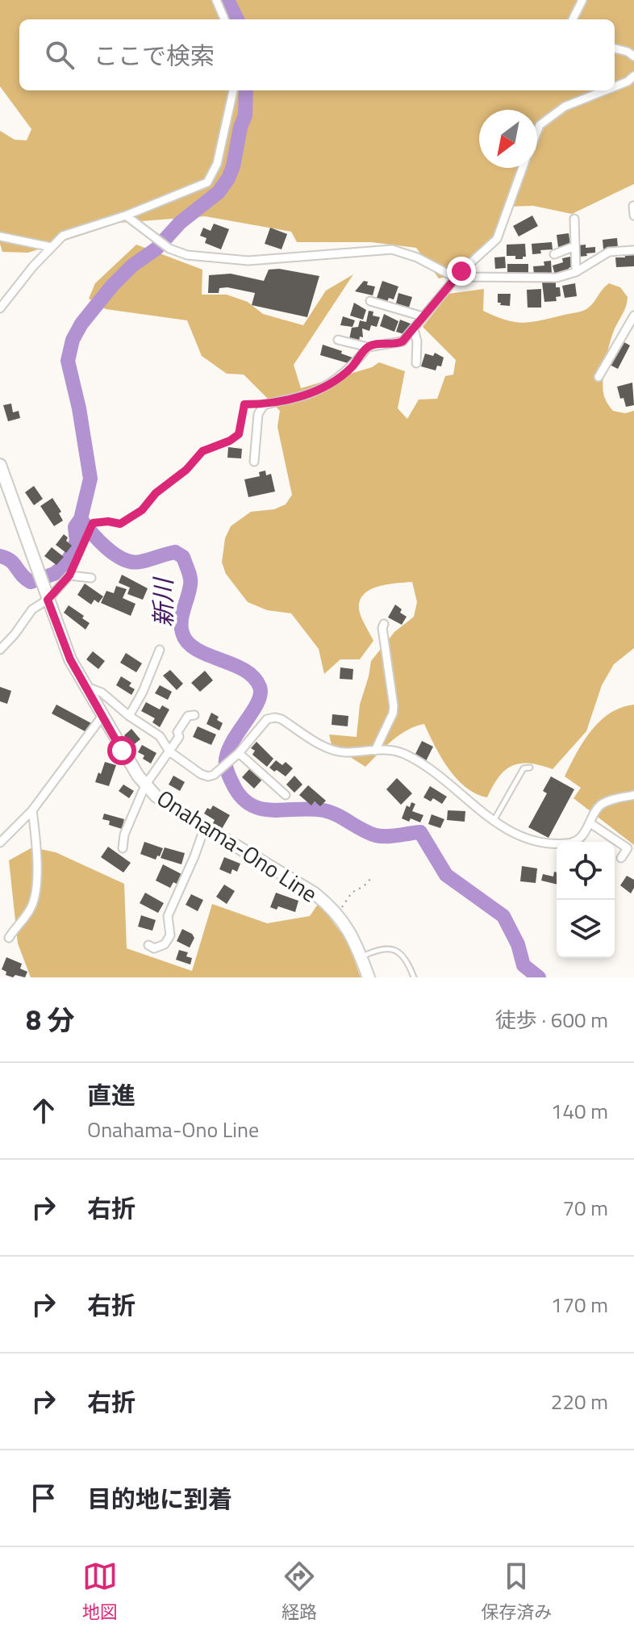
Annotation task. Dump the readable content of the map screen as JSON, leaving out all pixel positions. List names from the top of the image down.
{
  "streets": {
    "main road": ["Onahama-Ono Line"]
  },
  "water": ["新川"],
  "north": "bottom left",
  "page": {
    "search": "ここで検索",
    "heading": ["8 分", "徒歩 · 600 m"],
    "list": [
      ["直進", "Onahama-Ono Line", "140 m"],
      ["右折", "70 m"],
      ["右折", "170 m"],
      ["右折", "220 m"],
      "目的地に到着"
    ],
    "nav": ["地図", "経路", "保存済み"]
  }
}
